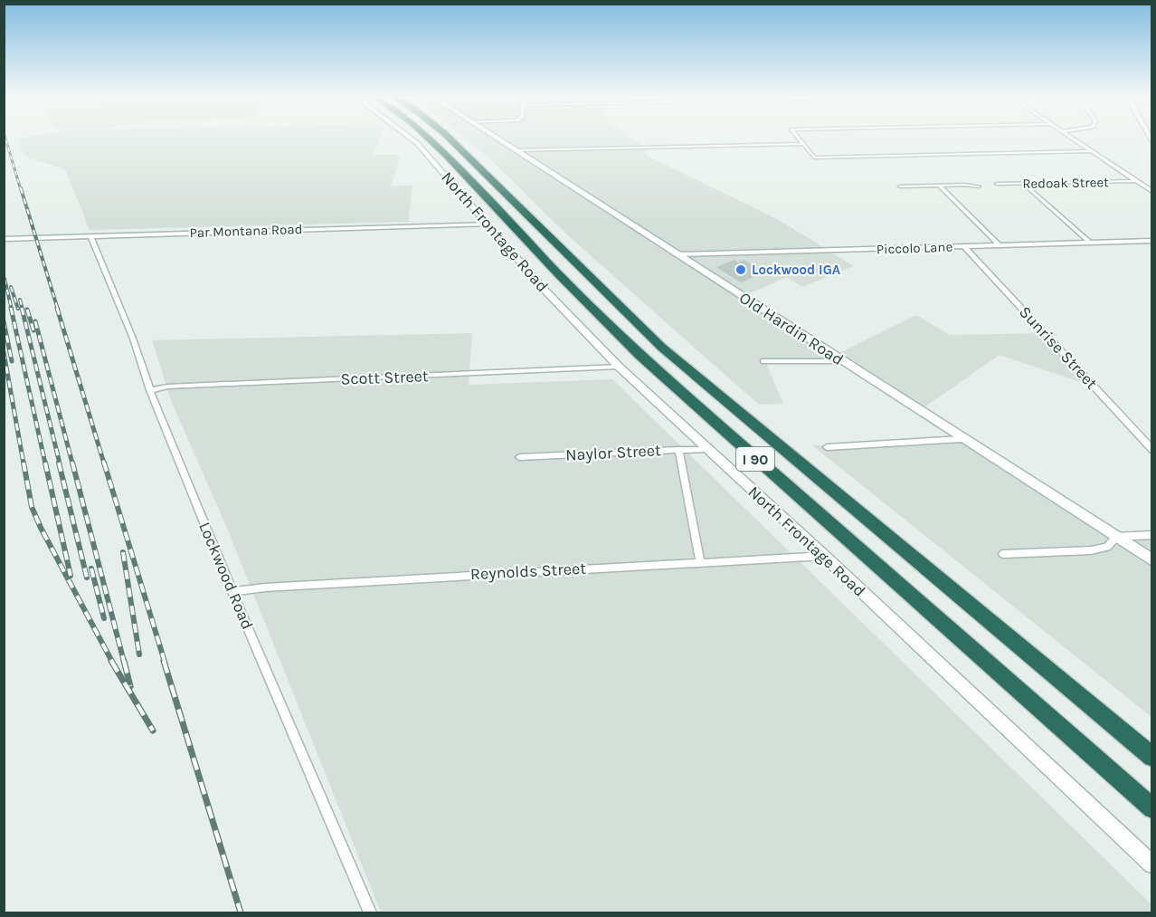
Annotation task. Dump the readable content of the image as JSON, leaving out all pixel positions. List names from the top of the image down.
{
  "streets": {
    "highway": ["I 90"],
    "street": [
      "Redoak Street",
      "Par Montana Road",
      "North Frontage Road",
      "Piccolo Lane",
      "Old Hardin Road",
      "Sunrise Street",
      "Scott Street",
      "Naylor Street",
      "Reynolds Street",
      "Lockwood Road"
    ]
  },
  "crossings": [
    ["Par Montana Road", "North Frontage Road"],
    ["Par Montana Road", "Lockwood Road"],
    ["North Frontage Road", "Scott Street"],
    ["North Frontage Road", "Naylor Street"],
    ["North Frontage Road", "Reynolds Street"],
    ["Piccolo Lane", "Old Hardin Road"],
    ["Piccolo Lane", "Sunrise Street"],
    ["Scott Street", "Lockwood Road"],
    ["Reynolds Street", "Lockwood Road"]
  ],
  "places": ["Lockwood IGA"]
}
